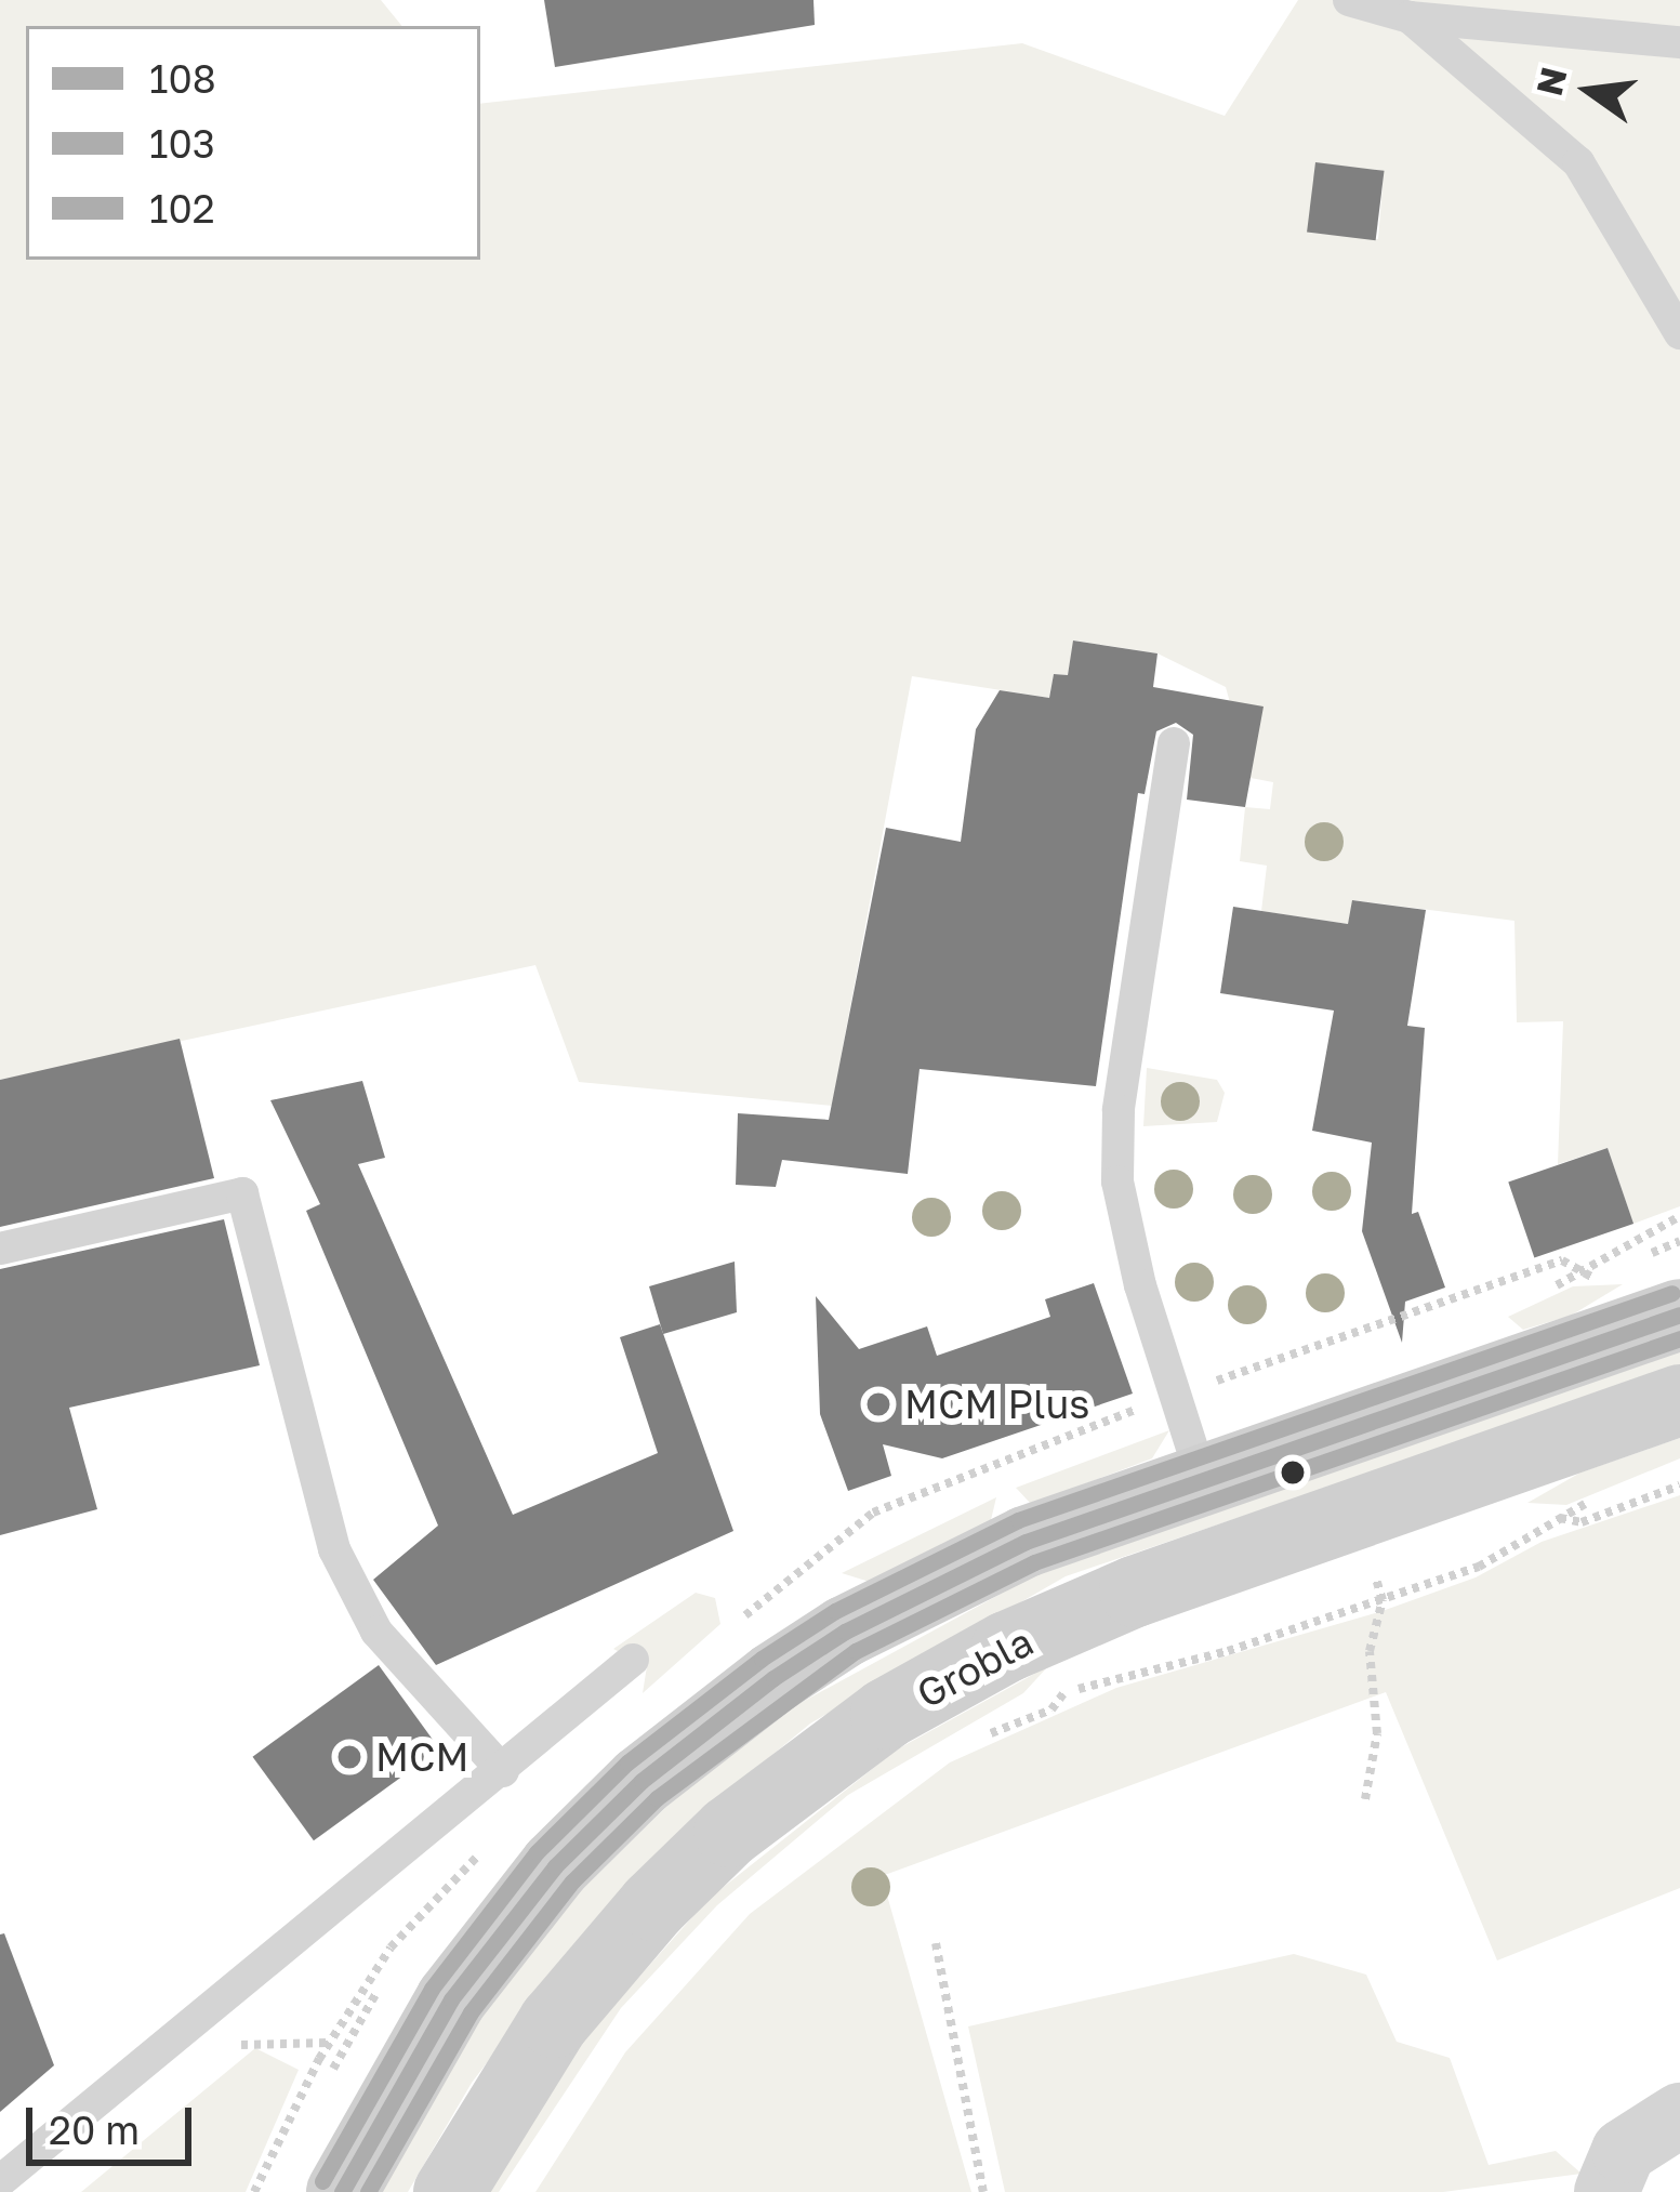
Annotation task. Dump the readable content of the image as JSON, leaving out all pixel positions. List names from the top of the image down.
{
  "streets": {
    "main road": ["Grobla"]
  },
  "places": ["MCM Plus", "MCM"],
  "lines": ["transit line 102", "transit line 108", "transit line 103"],
  "legend": ["108", "103", "102"],
  "scale_bar": "20 m",
  "north": "left"
}
